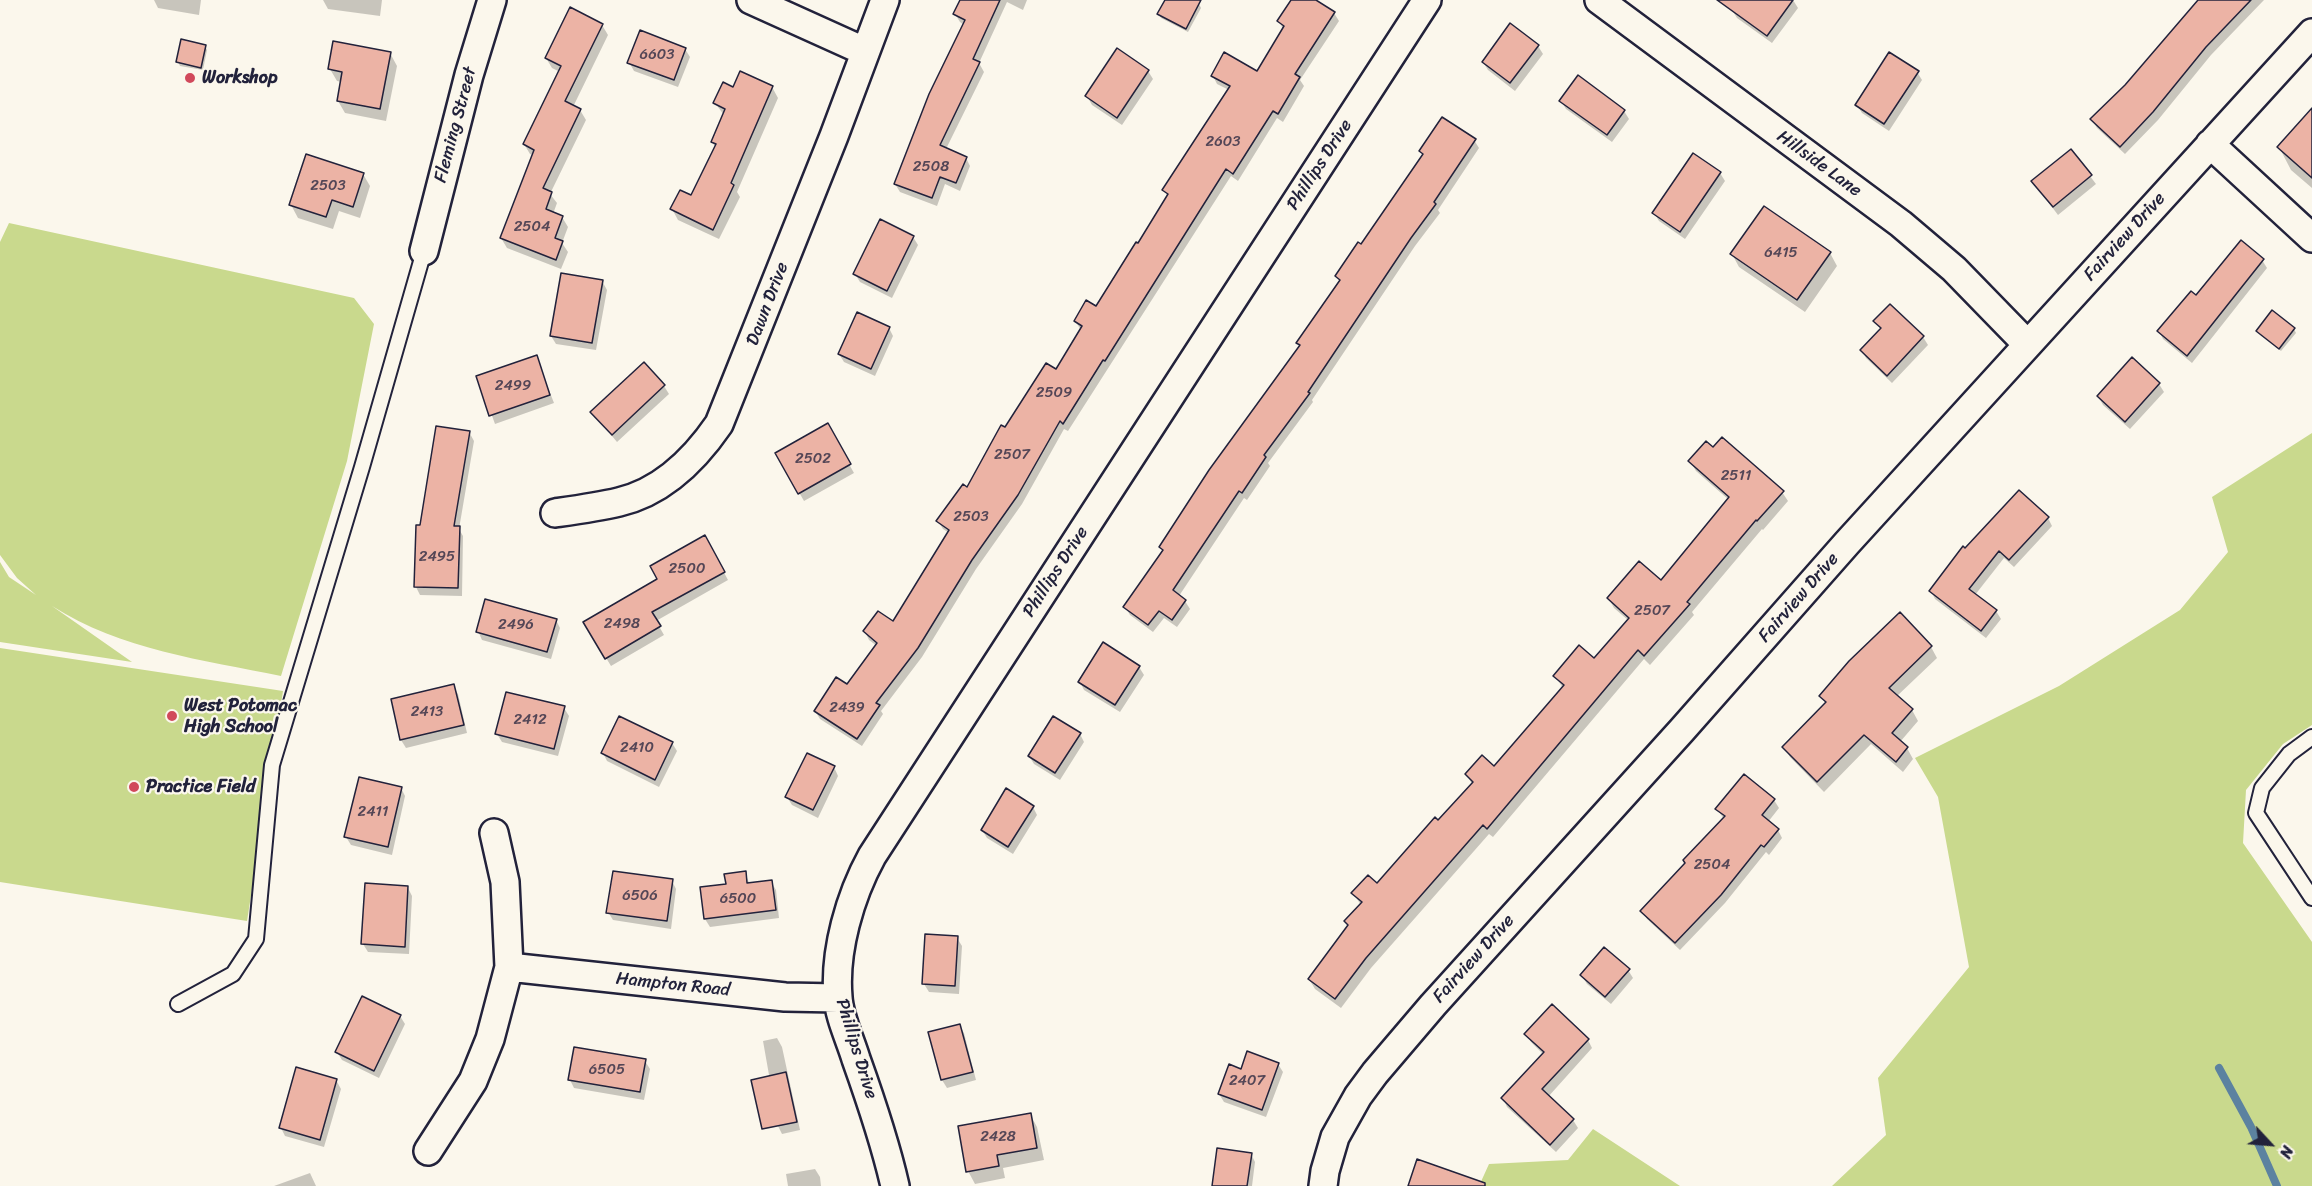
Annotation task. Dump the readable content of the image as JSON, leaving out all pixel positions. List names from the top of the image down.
{
  "streets": {
    "street": [
      "Fleming Street",
      "Hillside Lane",
      "Phillips Drive",
      "Fairview Drive",
      "Dawn Drive",
      "Hampton Road"
    ]
  },
  "crossings": [
    ["Hillside Lane", "Fairview Drive"],
    ["Phillips Drive", "Hampton Road"]
  ],
  "places": ["Workshop", "West Potomac High School", "Practice Field"],
  "house_numbers": [
    "6603",
    "2603",
    "2508",
    "2503",
    "2504",
    "6415",
    "2499",
    "2509",
    "2507",
    "2502",
    "2511",
    "2503",
    "2495",
    "2500",
    "2507",
    "2498",
    "2496",
    "2439",
    "2413",
    "2412",
    "2410",
    "2411",
    "2504",
    "6506",
    "6500",
    "6505",
    "2407",
    "2428"
  ],
  "north": "bottom right"
}
